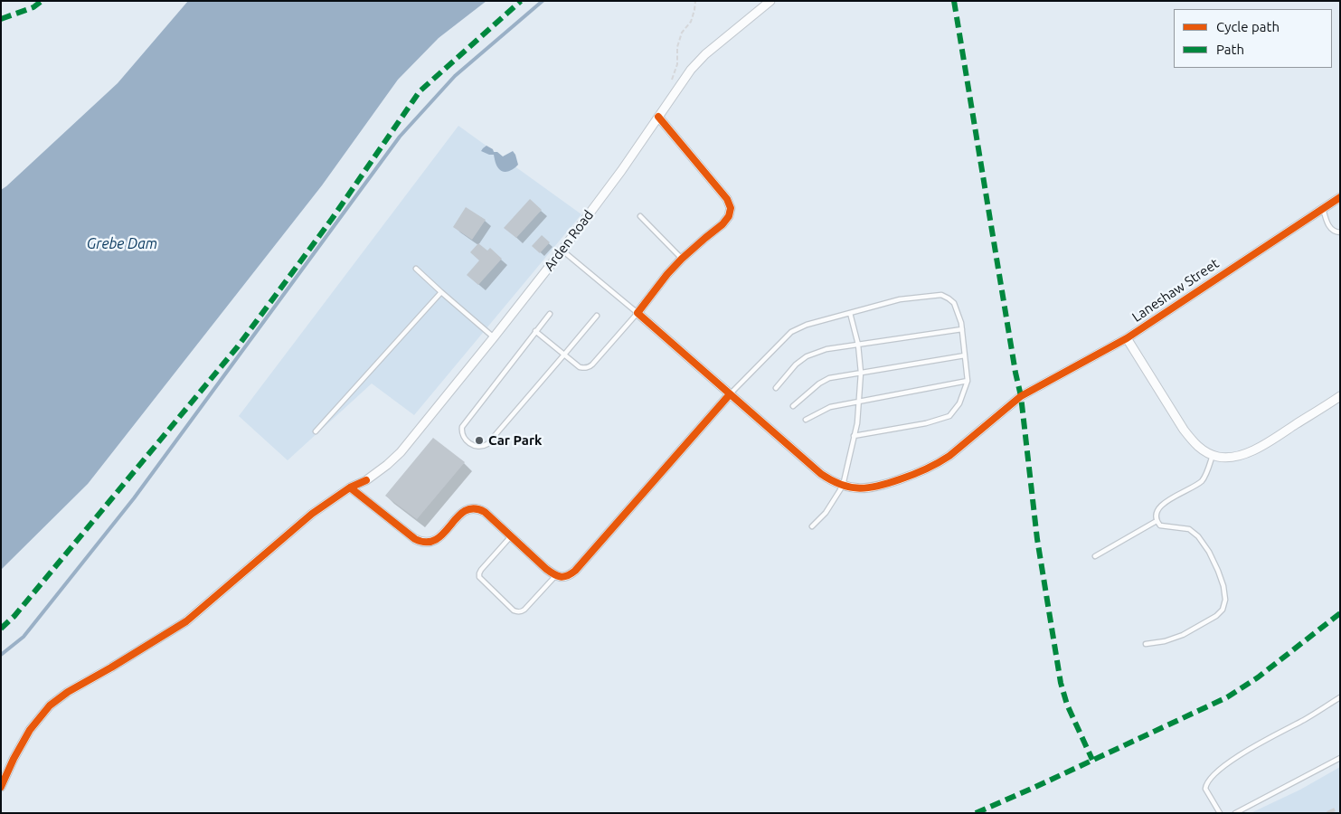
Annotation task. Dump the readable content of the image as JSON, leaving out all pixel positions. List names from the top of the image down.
{
  "streets": {
    "street": ["Arden Road", "Laneshaw Street"]
  },
  "water": ["Grebe Dam"],
  "places": ["Car Park"],
  "legend": ["Cycle path", "Path"]
}
